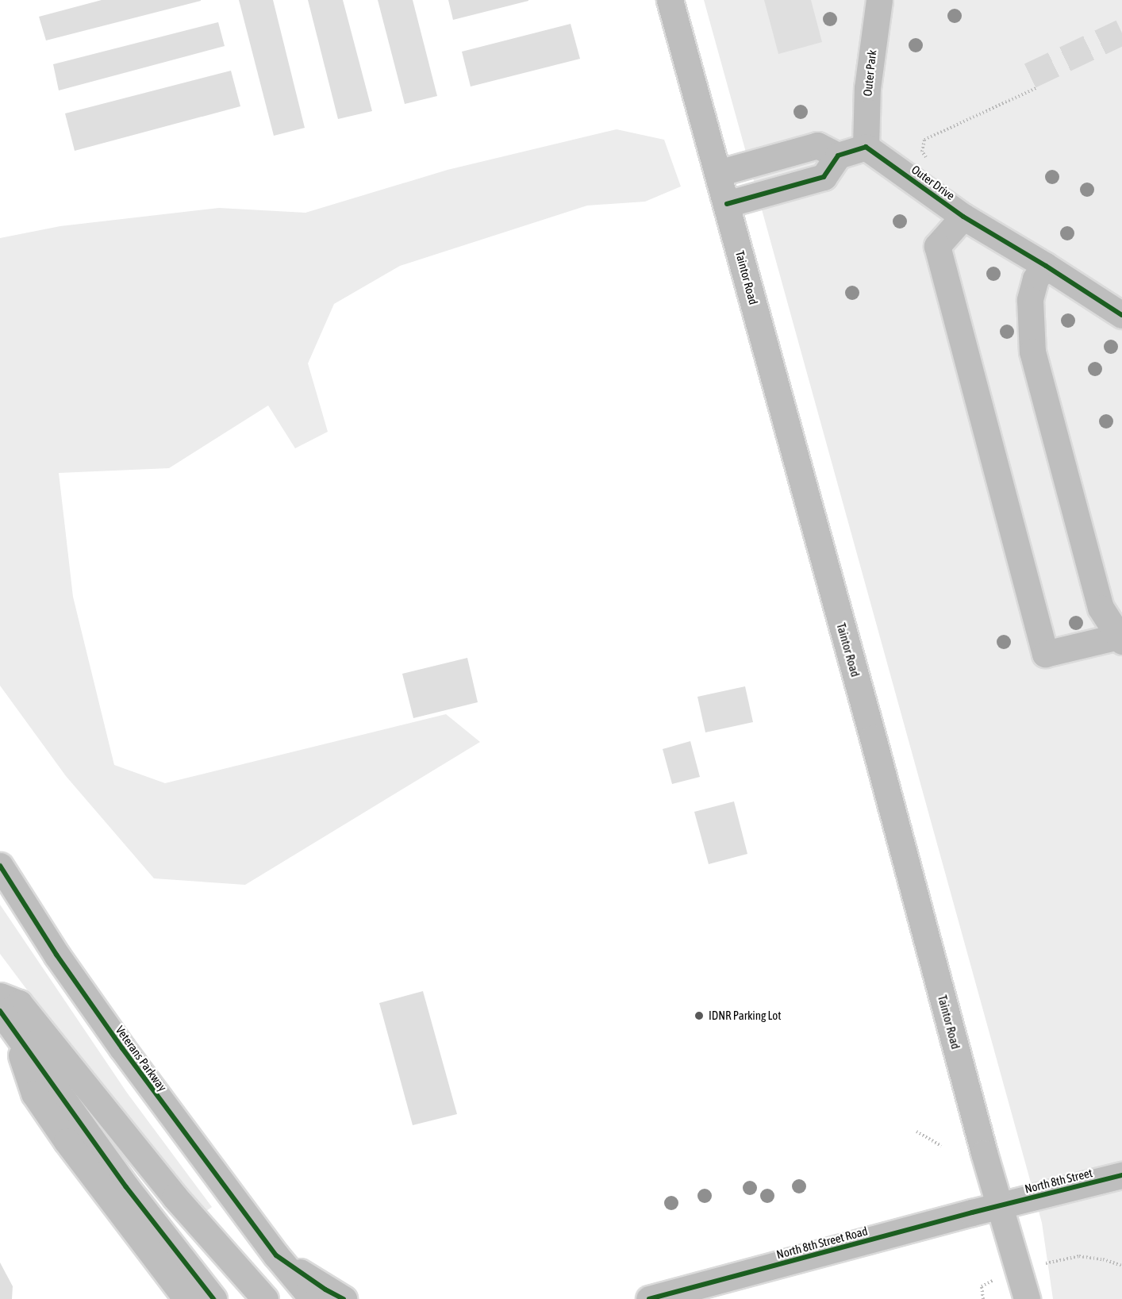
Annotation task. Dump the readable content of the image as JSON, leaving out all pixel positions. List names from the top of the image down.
{
  "streets": {
    "main road": [
      "Outer Park",
      "Outer Drive",
      "Taintor Road",
      "Veterans Parkway",
      "North 8th Street",
      "North 8th Street Road"
    ]
  },
  "crossings": [
    ["Outer Park", "Outer Drive"],
    ["Taintor Road", "North 8th Street"],
    ["Taintor Road", "North 8th Street Road"],
    ["North 8th Street", "North 8th Street Road"]
  ],
  "places": ["IDNR Parking Lot"]
}
